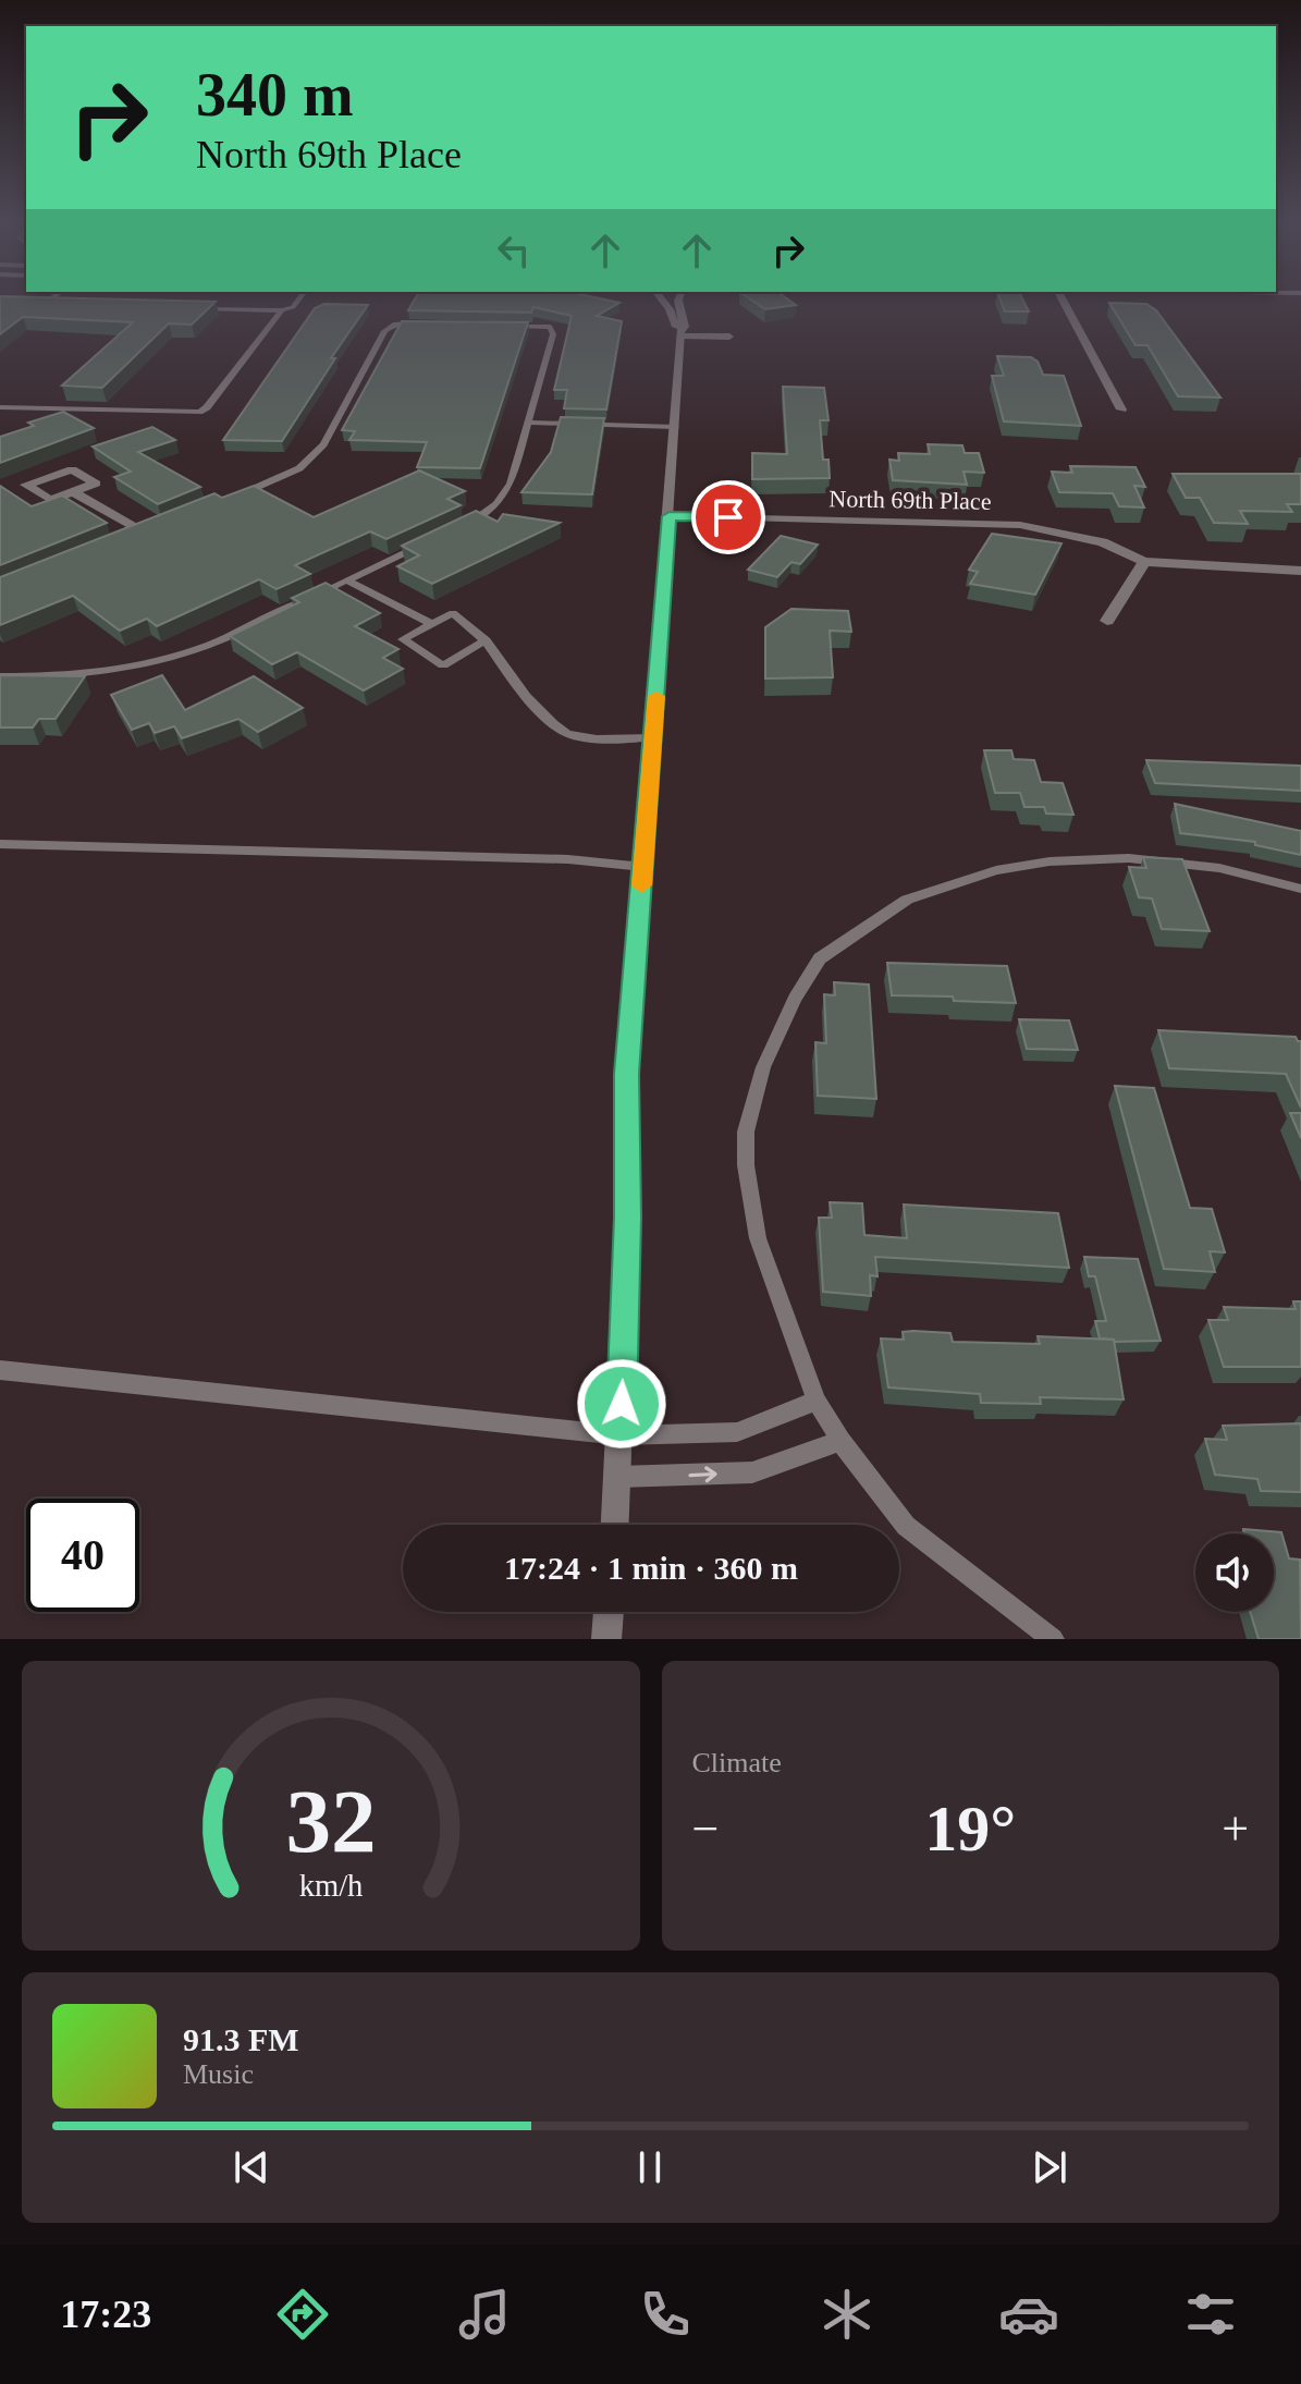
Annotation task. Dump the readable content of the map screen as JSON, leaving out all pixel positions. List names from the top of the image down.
{
  "streets": {
    "street": ["North 69th Place"]
  },
  "page": {
    "turn": ["340 m", "North 69th Place"],
    "limit": "40",
    "trip": "17:24 · 1 min · 360 m",
    "tile": "Climate",
    "heat": ["−", "19°", "+"],
    "song": ["91.3 FM", "Music"],
    "tabs": "17:23",
    "gauge": ["32", "km/h"]
  }
}
